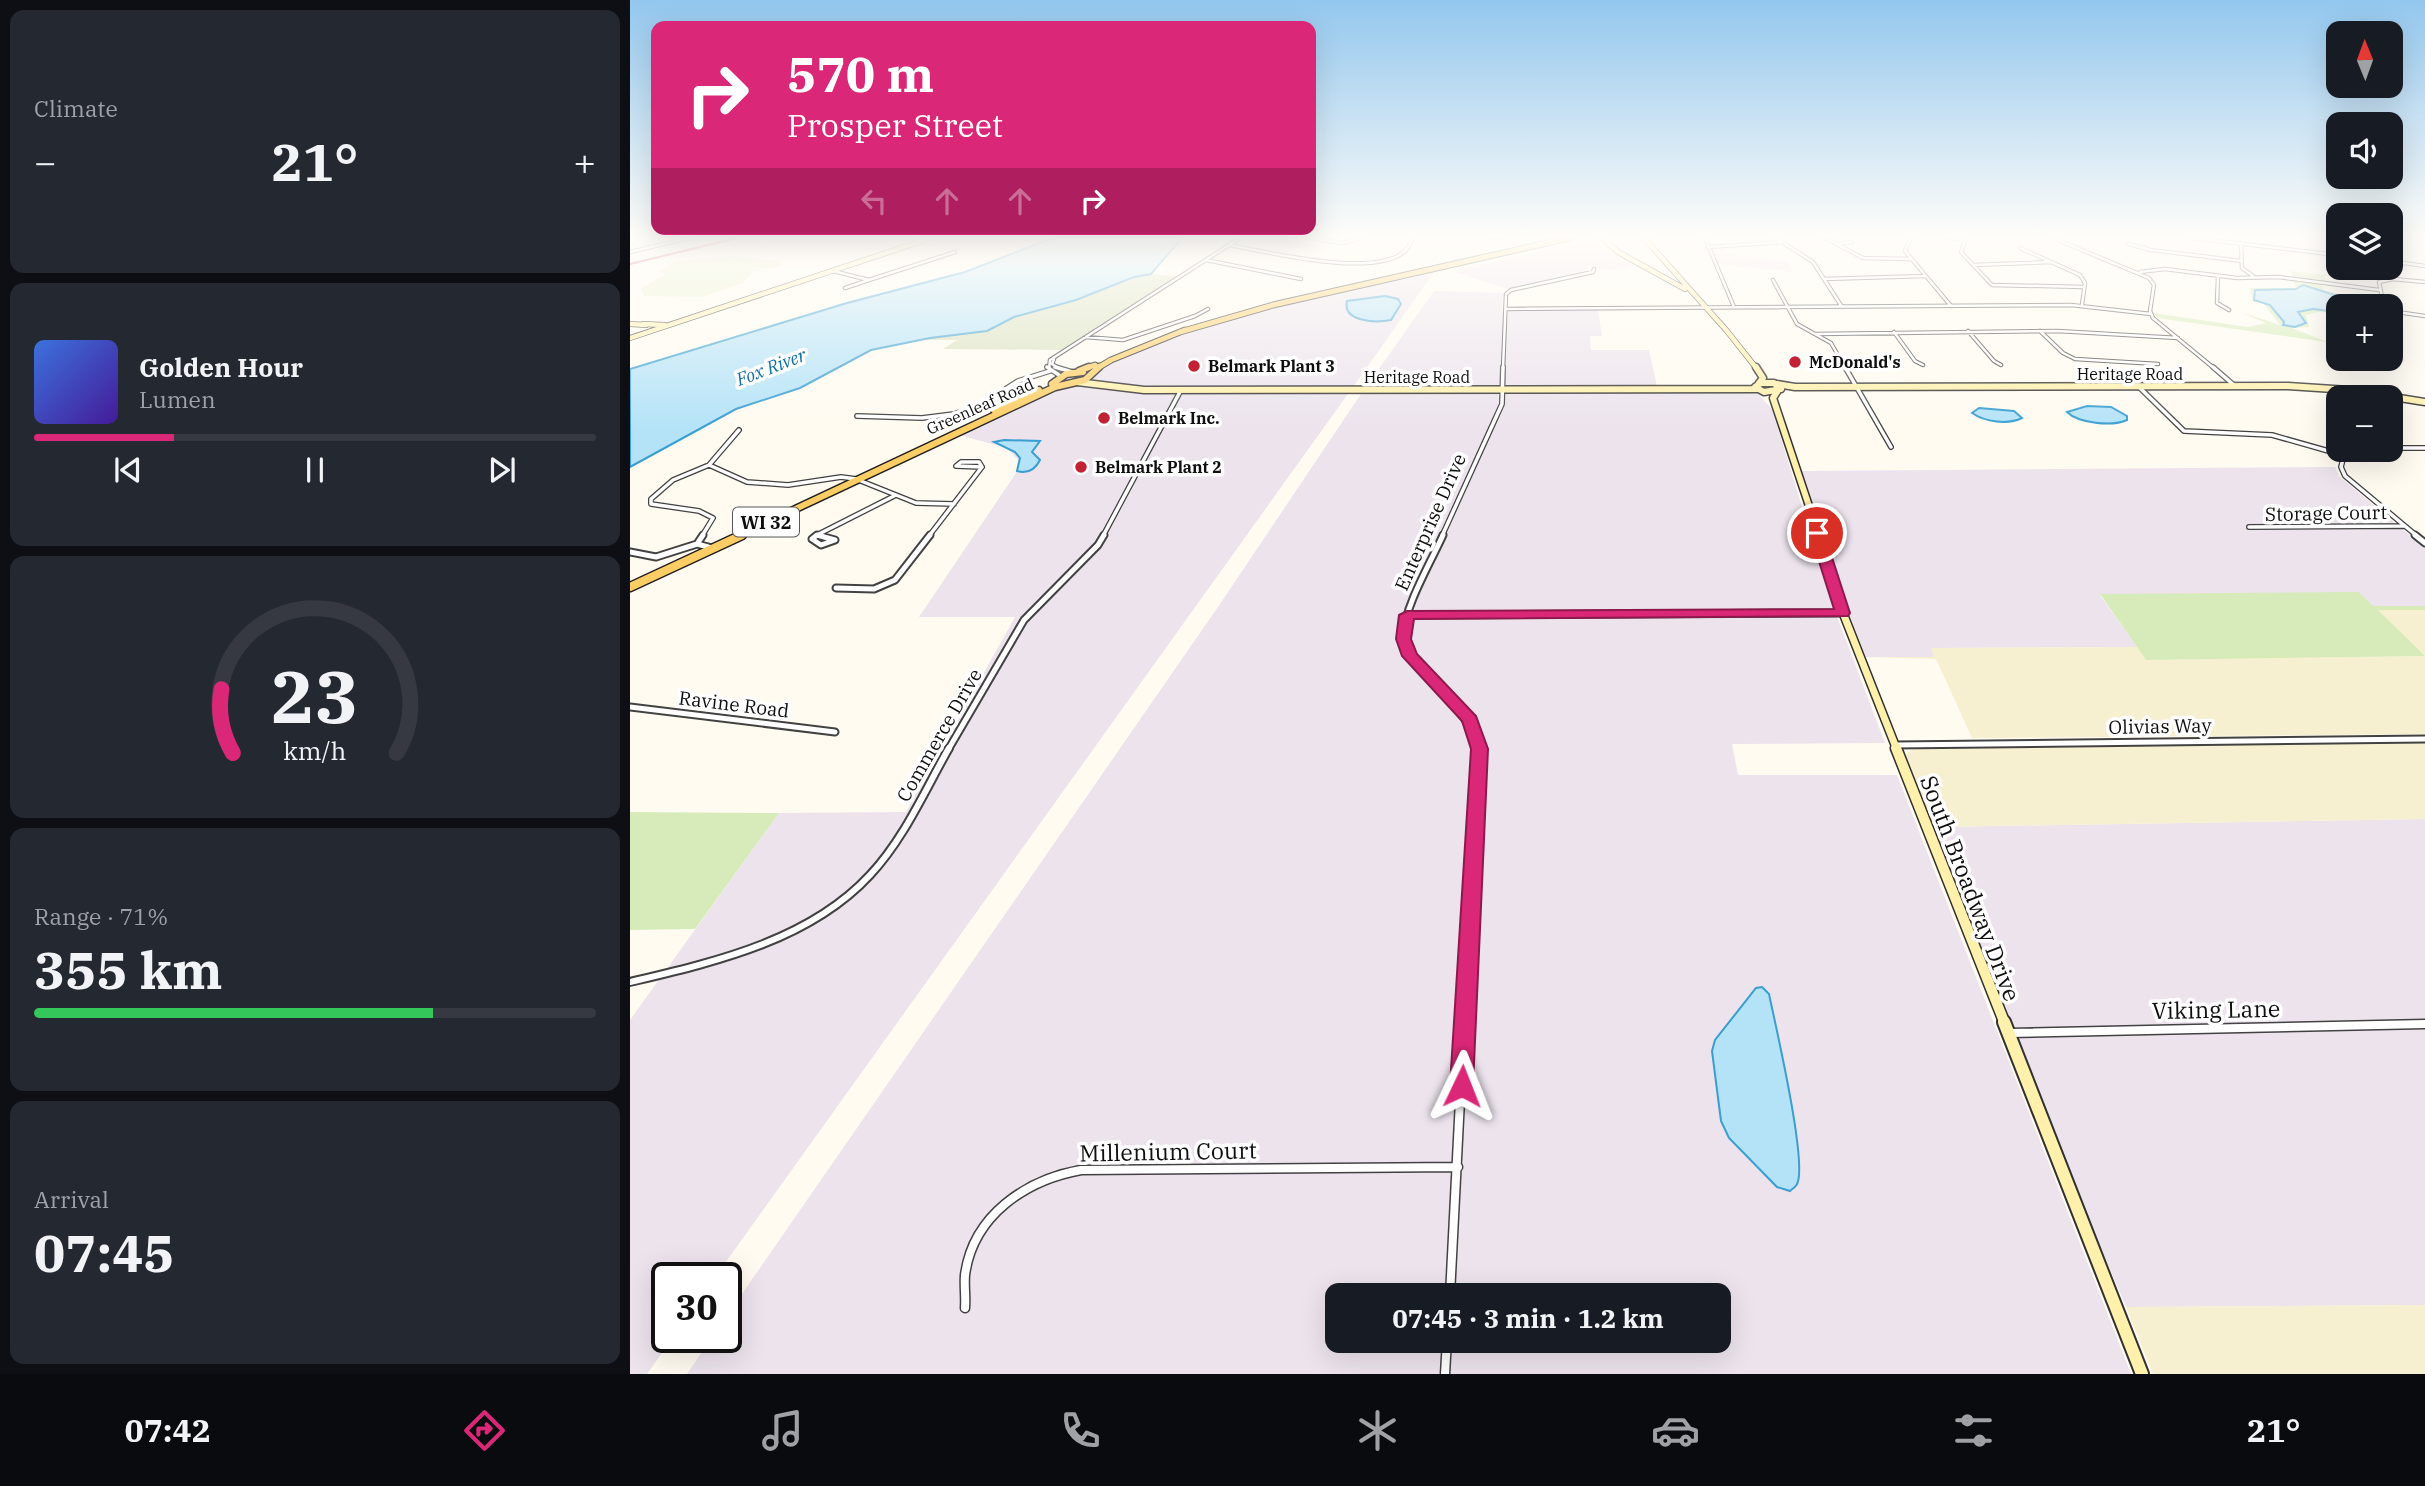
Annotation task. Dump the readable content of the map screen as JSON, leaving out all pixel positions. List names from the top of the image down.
{
  "streets": {
    "main road": [
      "Heritage Road",
      "Greenleaf Road",
      "WI 32",
      "South Broadway Drive"
    ],
    "street": [
      "Storage Court",
      "Enterprise Drive",
      "Ravine Road",
      "Olivias Way",
      "Commerce Drive",
      "Viking Lane",
      "Millenium Court"
    ]
  },
  "crossings": [
    ["Heritage Road", "Greenleaf Road"],
    ["Heritage Road", "WI 32"],
    ["Heritage Road", "Enterprise Drive"],
    ["Heritage Road", "Commerce Drive"],
    ["Heritage Road", "South Broadway Drive"],
    ["Greenleaf Road", "WI 32"],
    ["Enterprise Drive", "Millenium Court"],
    ["Olivias Way", "South Broadway Drive"],
    ["South Broadway Drive", "Viking Lane"]
  ],
  "water": ["Fox River"],
  "places": [
    "McDonald's",
    "Belmark Plant 3",
    "Belmark Inc.",
    "Belmark Plant 2"
  ],
  "north": "top",
  "page": {
    "tile": [
      "Climate",
      ["Range · 71%", "355 km"],
      ["Arrival", "07:45"]
    ],
    "map_buttons": ["+", "−"],
    "turn": ["570 m", "Prosper Street"],
    "heat": ["−", "21°", "+"],
    "song": ["Golden Hour", "Lumen"],
    "limit": "30",
    "trip": "07:45 · 3 min · 1.2 km",
    "tabs": ["07:42", "21°"],
    "gauge": ["23", "km/h"]
  }
}
